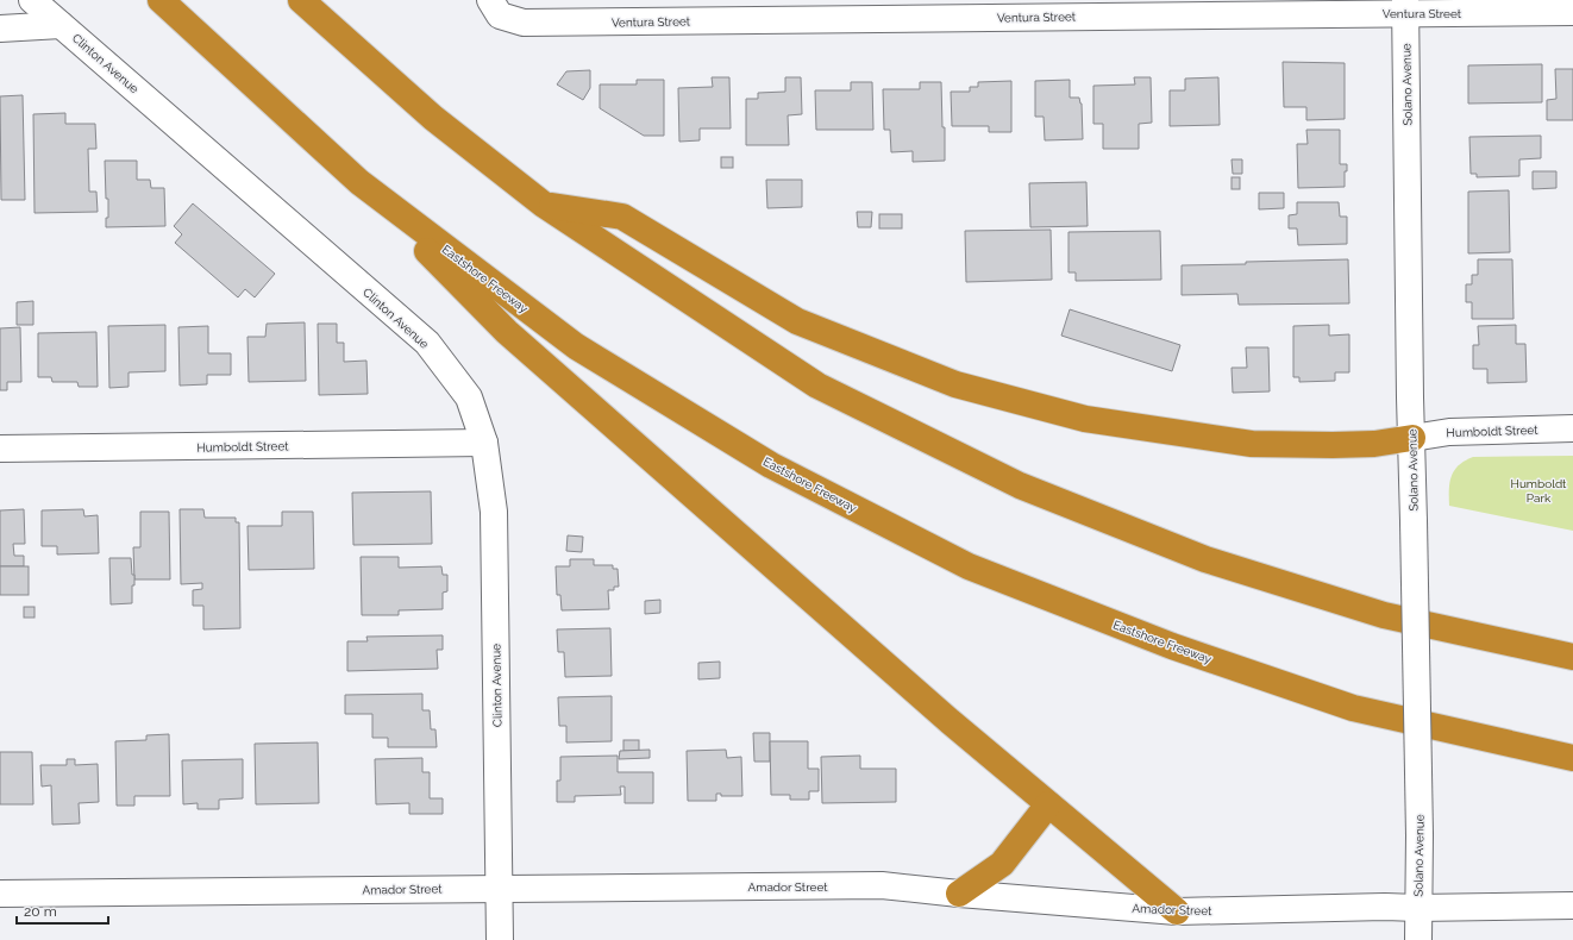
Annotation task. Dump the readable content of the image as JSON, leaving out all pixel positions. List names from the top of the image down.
{
  "streets": {
    "highway": ["Eastshore Freeway"],
    "street": [
      "Ventura Street",
      "Clinton Avenue",
      "Solano Avenue",
      "Humboldt Street",
      "Amador Street"
    ]
  },
  "crossings": [
    ["Ventura Street", "Solano Avenue"],
    ["Clinton Avenue", "Humboldt Street"],
    ["Clinton Avenue", "Amador Street"],
    ["Solano Avenue", "Humboldt Street"],
    ["Solano Avenue", "Amador Street"]
  ],
  "parks": ["Humboldt Park"],
  "scale_bar": "20 m"
}
